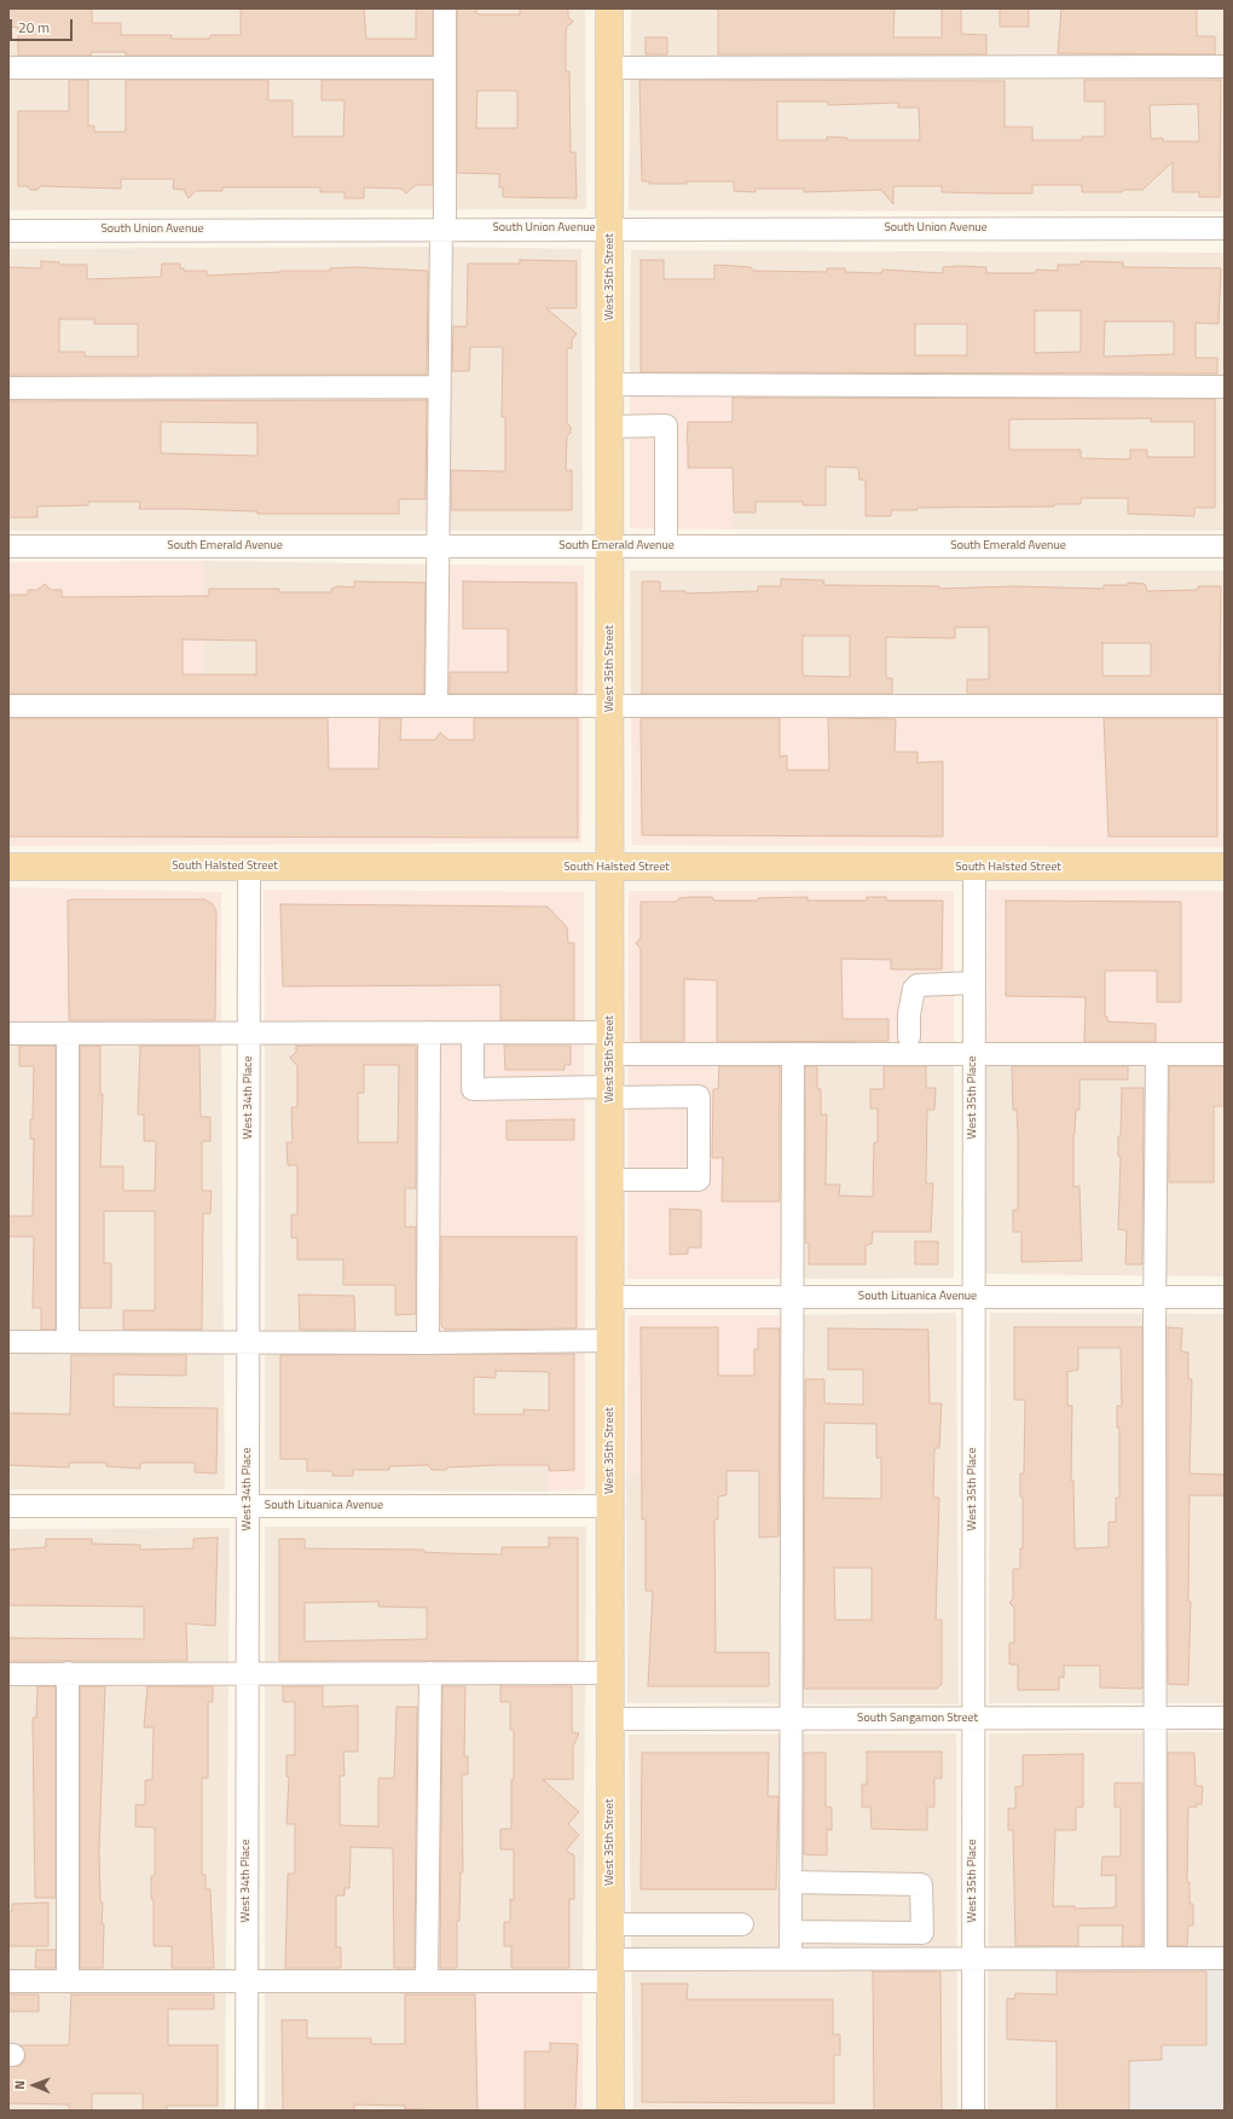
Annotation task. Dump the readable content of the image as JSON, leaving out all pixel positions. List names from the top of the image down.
{
  "streets": {
    "main road": ["West 35th Street", "South Halsted Street"],
    "street": [
      "South Union Avenue",
      "South Emerald Avenue",
      "West 34th Place",
      "West 35th Place",
      "South Lituanica Avenue",
      "South Sangamon Street"
    ]
  },
  "crossings": [
    ["South Union Avenue", "West 35th Street"],
    ["West 35th Street", "South Emerald Avenue"],
    ["West 35th Street", "South Halsted Street"],
    ["West 35th Street", "South Lituanica Avenue"],
    ["West 35th Street", "South Sangamon Street"],
    ["South Halsted Street", "West 34th Place"],
    ["South Halsted Street", "West 35th Place"],
    ["West 34th Place", "South Lituanica Avenue"],
    ["West 35th Place", "South Lituanica Avenue"],
    ["West 35th Place", "South Sangamon Street"]
  ],
  "scale_bar": "20 m",
  "north": "left"
}
